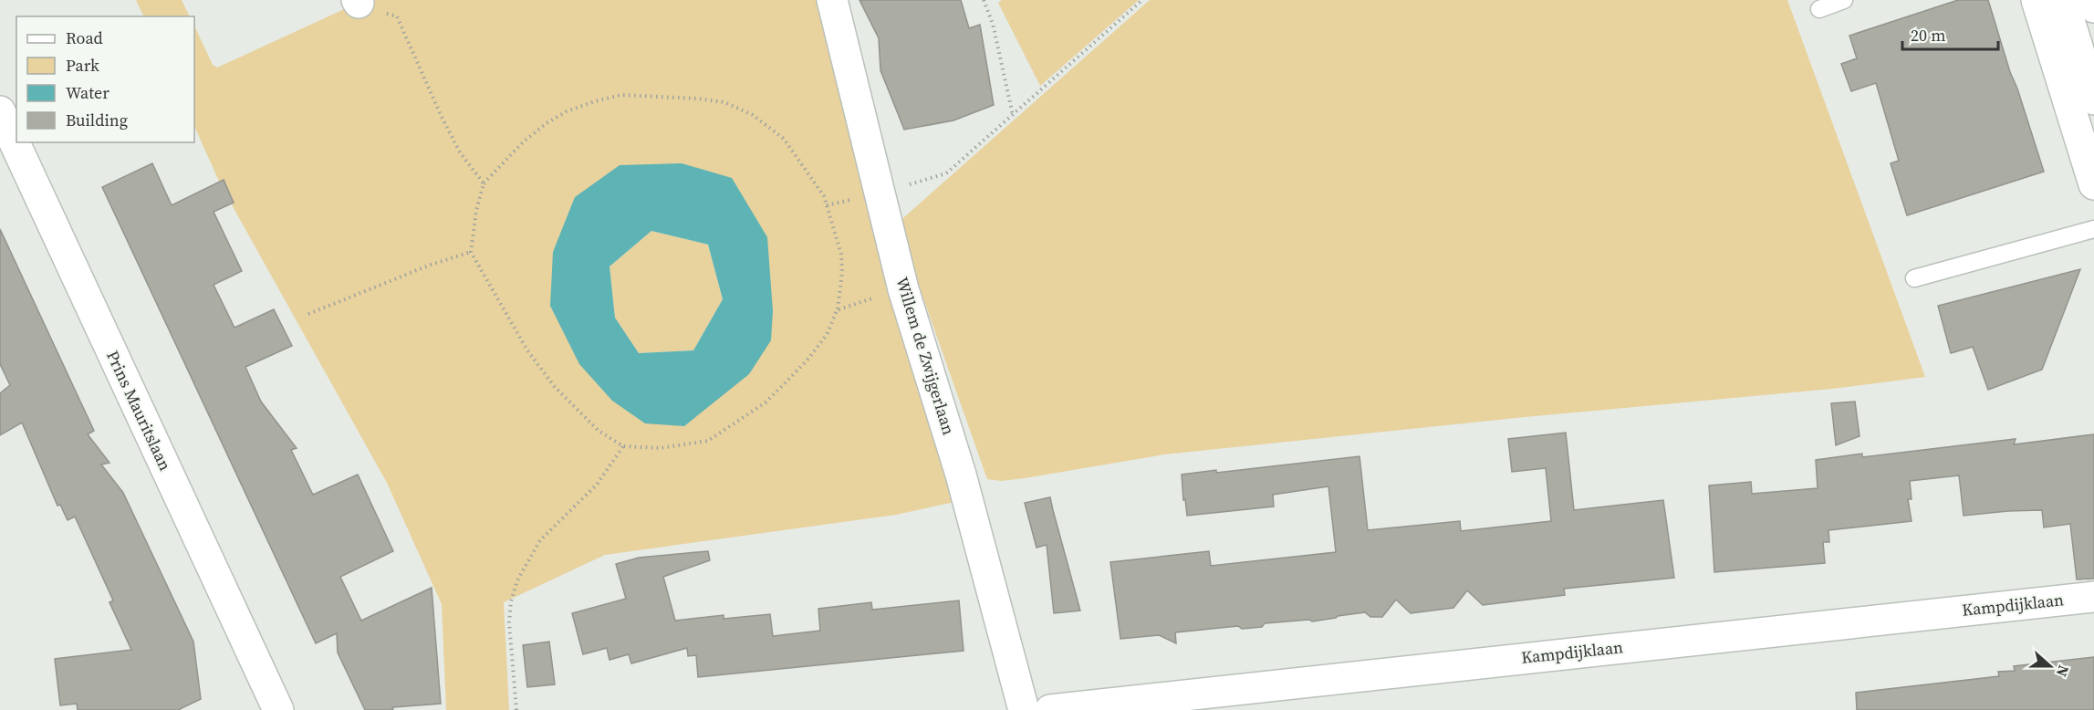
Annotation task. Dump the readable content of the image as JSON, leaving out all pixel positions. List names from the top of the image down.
{
  "streets": {
    "street": ["Willem de Zwijgerlaan", "Prins Mauritslaan", "Kampdijklaan"]
  },
  "legend": [
    "Road",
    "Park",
    "Water",
    "Building"
  ],
  "scale_bar": "20 m",
  "north": "right"
}
